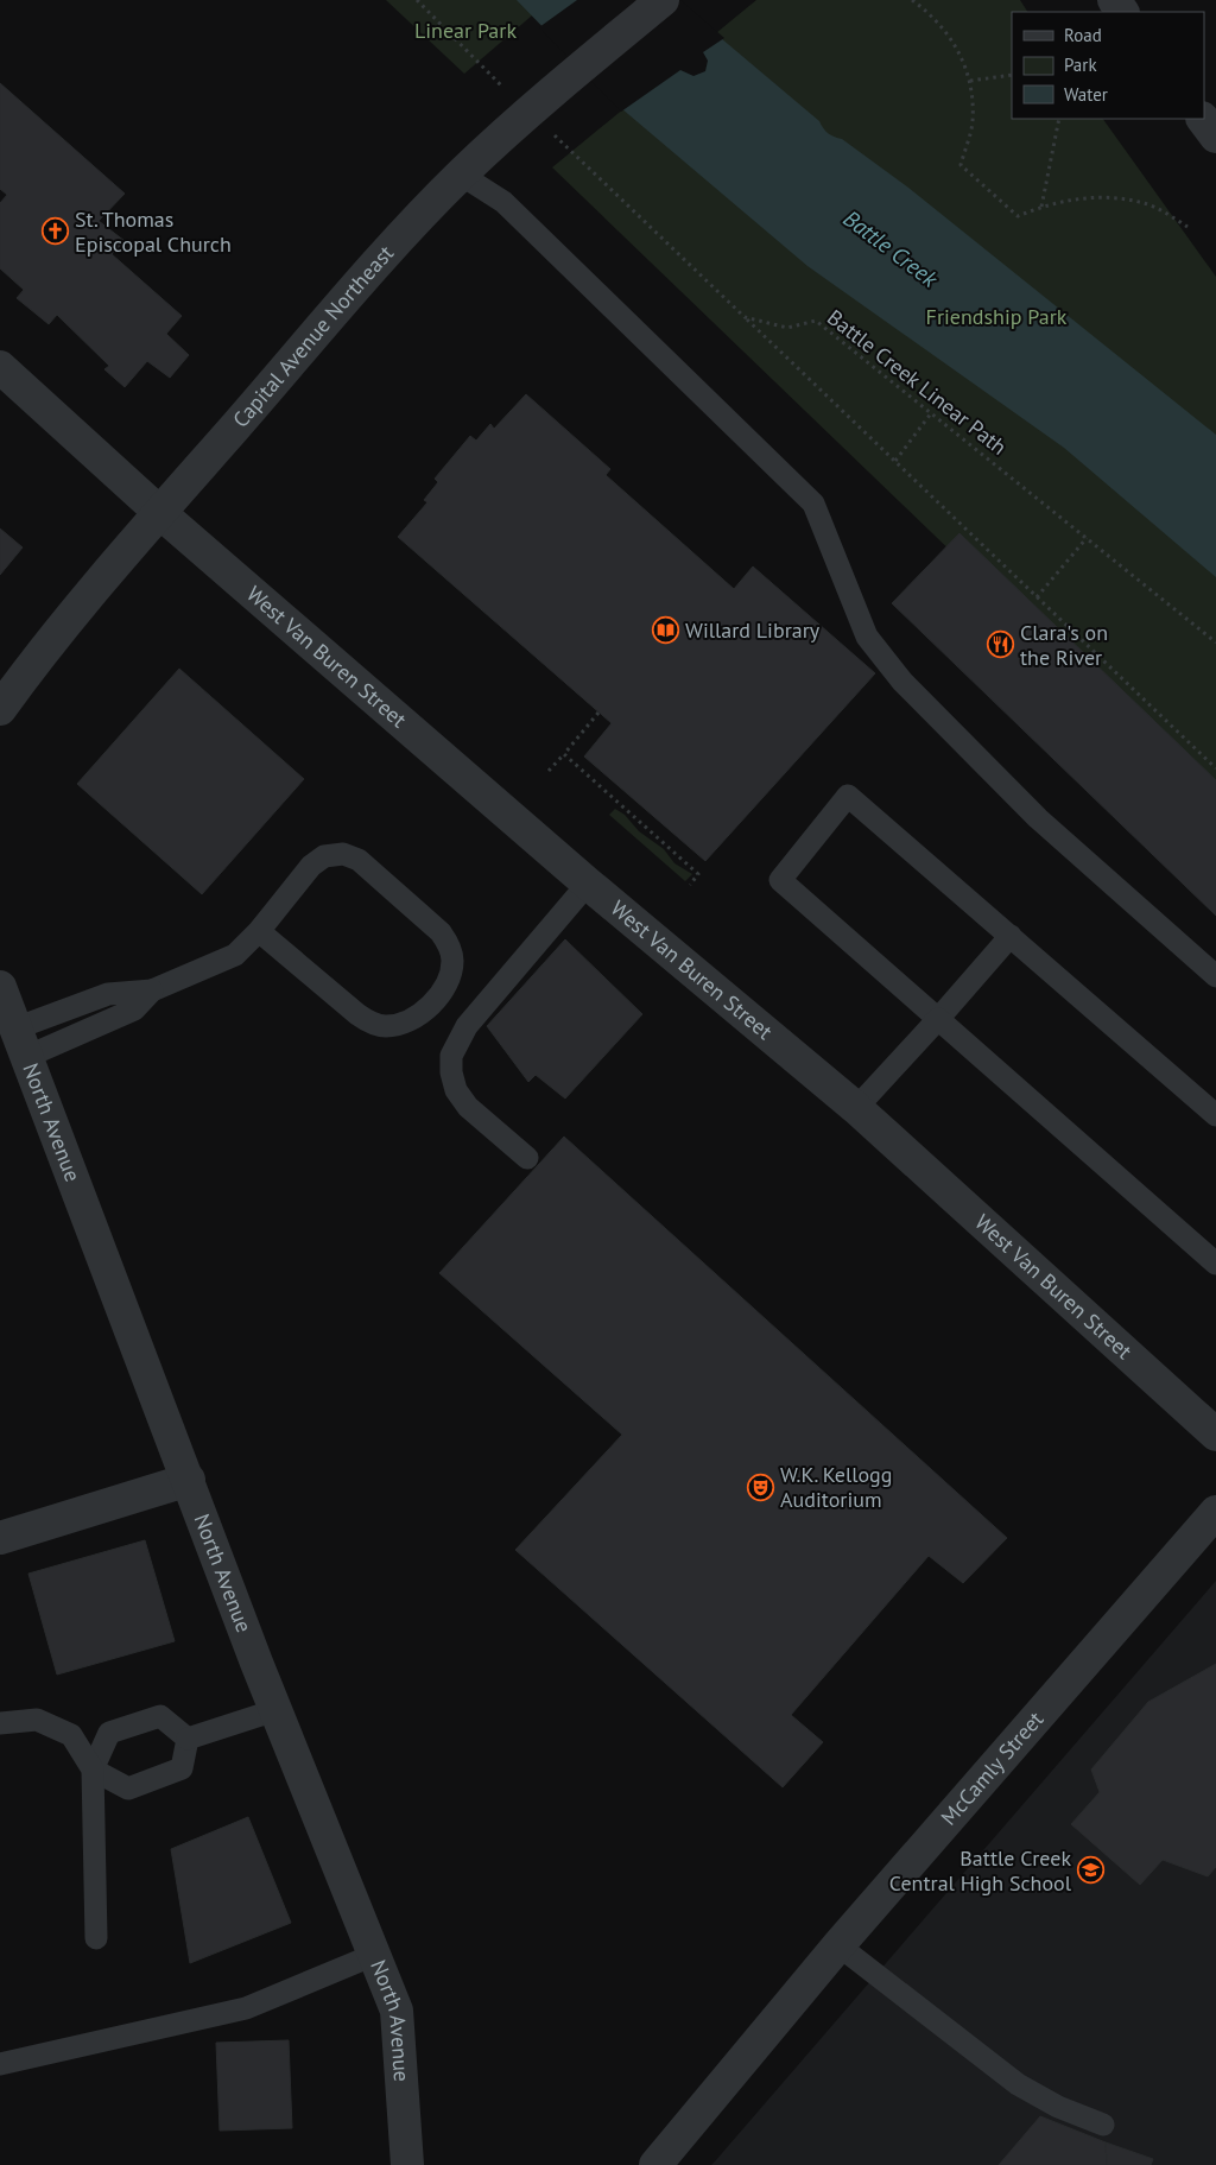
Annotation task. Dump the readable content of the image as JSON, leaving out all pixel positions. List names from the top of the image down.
{
  "streets": {
    "street": [
      "Capital Avenue Northeast",
      "West Van Buren Street",
      "North Avenue",
      "McCamly Street"
    ],
    "path": ["Battle Creek Linear Path"]
  },
  "crossings": [
    ["Capital Avenue Northeast", "Battle Creek Linear Path"],
    ["Capital Avenue Northeast", "West Van Buren Street"]
  ],
  "water": ["Battle Creek"],
  "parks": ["Linear Park", "Friendship Park"],
  "places": {
    "church": ["St. Thomas Episcopal Church"],
    "library": ["Willard Library"],
    "restaurant": ["Clara's on the River"],
    "theatre": ["W.K. Kellogg Auditorium"],
    "school or university": ["Battle Creek Central High School"]
  },
  "legend": ["Road", "Park", "Water"]
}
